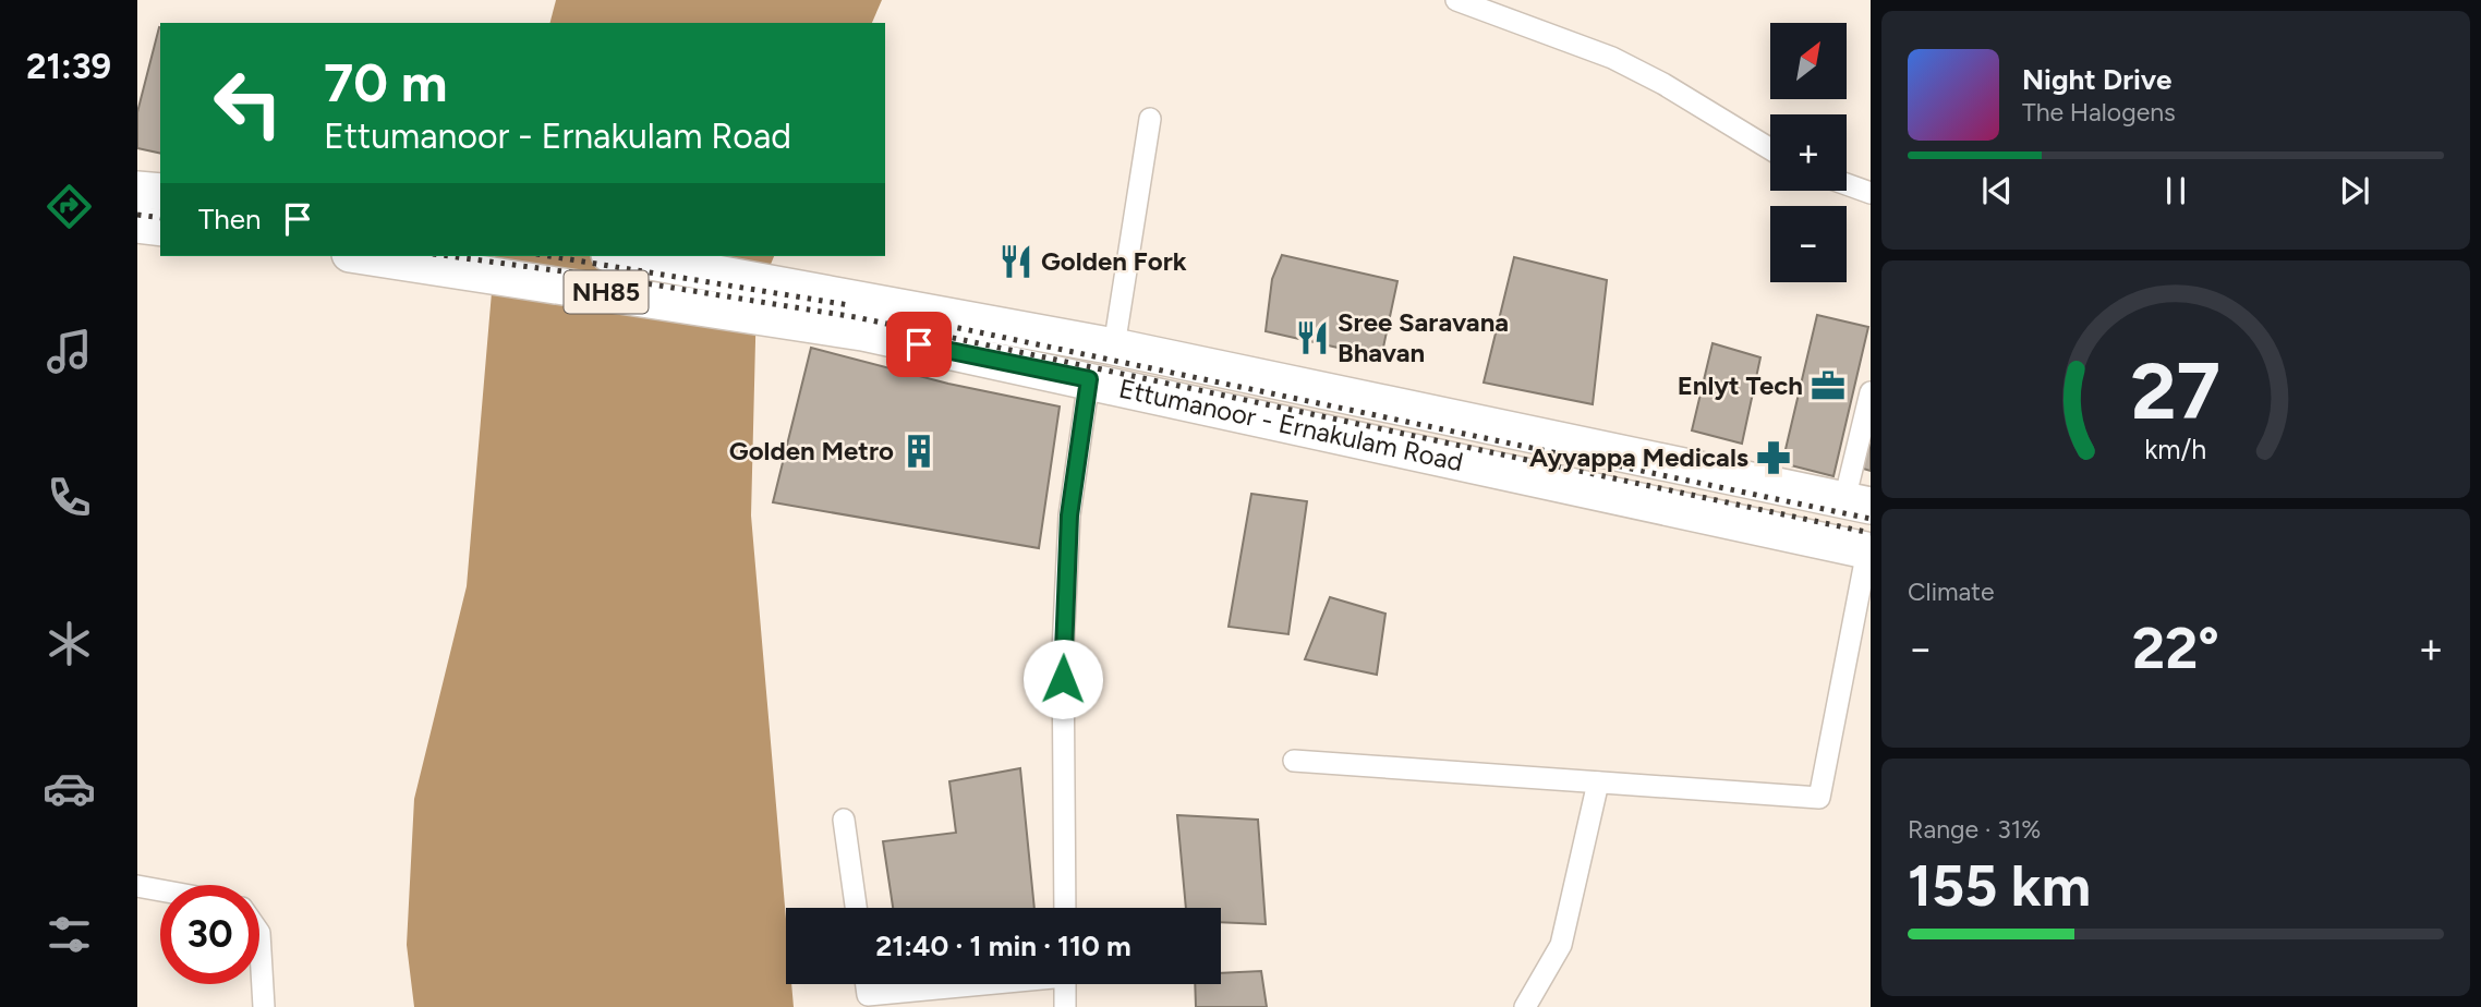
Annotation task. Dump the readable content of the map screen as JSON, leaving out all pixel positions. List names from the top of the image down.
{
  "streets": {
    "highway": ["NH85", "Ettumanoor - Ernakulam Road"]
  },
  "places": {
    "restaurant": ["Golden Fork", "Sree Saravana Bhavan"],
    "office": ["Enlyt Tech"],
    "building": ["Golden Metro"],
    "pharmacy": ["Ayyappa Medicals"]
  },
  "north": "top right",
  "page": {
    "tabs": "21:39",
    "map_buttons": ["+", "−"],
    "turn": ["70 m", "Ettumanoor - Ernakulam Road"],
    "song": ["Night Drive", "The Halogens"],
    "then": "Then",
    "tile": [
      "Climate",
      ["Range · 31%", "155 km"]
    ],
    "heat": ["−", "22°", "+"],
    "limit": "30",
    "trip": "21:40 · 1 min · 110 m",
    "gauge": ["27", "km/h"]
  }
}
